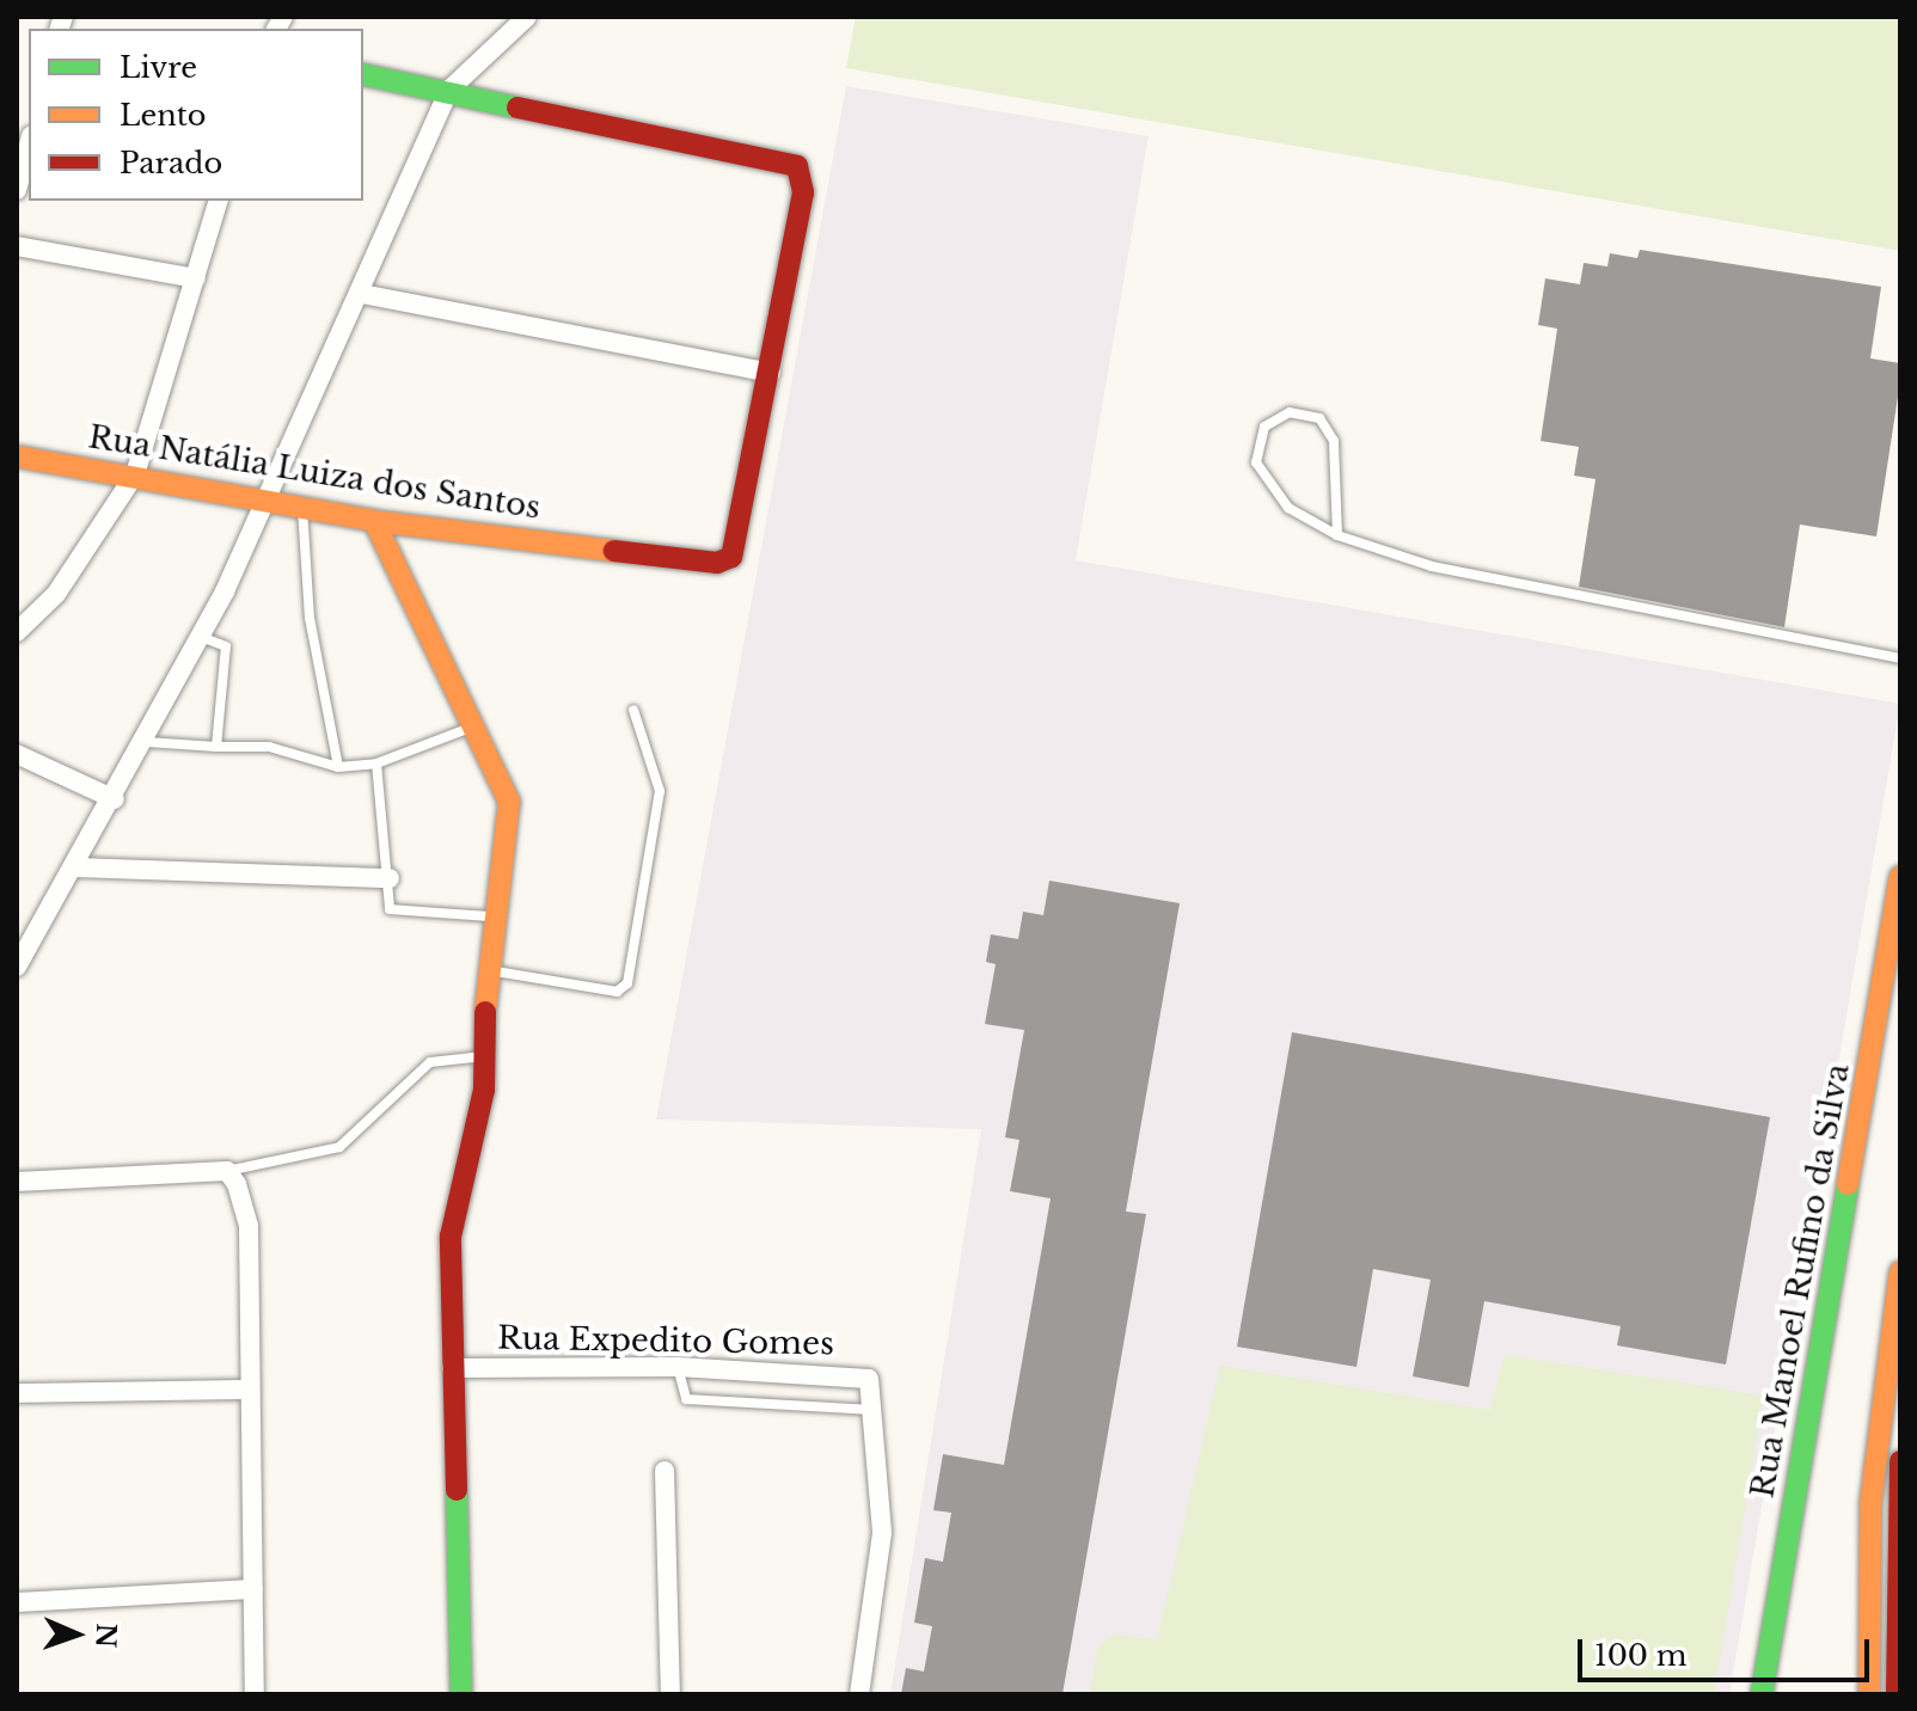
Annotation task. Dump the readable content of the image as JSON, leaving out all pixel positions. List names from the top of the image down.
{
  "streets": {
    "main road": ["Rua Natália Luiza dos Santos", "Rua Manoel Rufino da Silva"],
    "street": ["Rua Expedito Gomes"]
  },
  "legend": ["Livre", "Lento", "Parado"],
  "scale_bar": "100 m",
  "north": "right"
}
